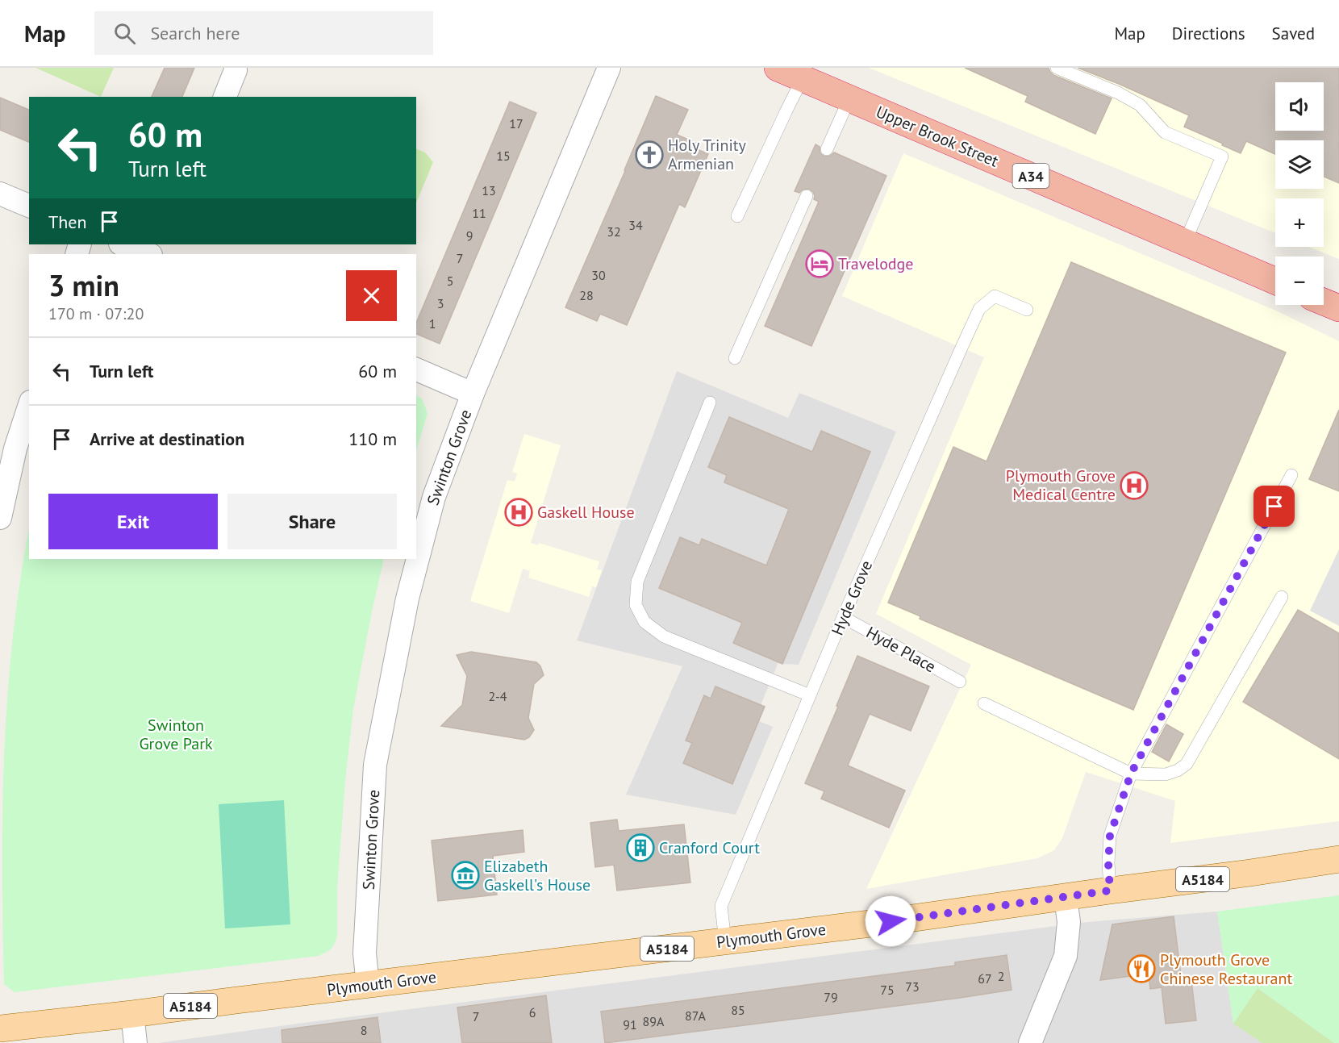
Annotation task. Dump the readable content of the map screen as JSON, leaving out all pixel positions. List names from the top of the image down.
{
  "streets": {
    "highway": ["Upper Brook Street", "A34"],
    "main road": ["A5184", "Plymouth Grove"],
    "street": ["Swinton Grove"],
    "lane": ["Hyde Grove", "Hyde Place"]
  },
  "crossings": [
    ["Swinton Grove", "Plymouth Grove"],
    ["Hyde Grove", "Hyde Place"],
    ["Hyde Grove", "Plymouth Grove"]
  ],
  "parks": ["Swinton Grove Park"],
  "places": {
    "church": ["Holy Trinity Armenian"],
    "hotel": ["Travelodge"],
    "hospital": ["Plymouth Grove Medical Centre", "Gaskell House"],
    "building": ["Cranford Court"],
    "museum": ["Elizabeth Gaskell's House"],
    "restaurant": ["Plymouth Grove Chinese Restaurant"]
  },
  "house_numbers": [
    "17",
    "15",
    "13",
    "11",
    "34",
    "32",
    "9",
    "7",
    "30",
    "5",
    "28",
    "3",
    "1",
    "2-4",
    "2",
    "67",
    "73",
    "75",
    "79",
    "85",
    "6",
    "87A",
    "7",
    "89A",
    "91",
    "8"
  ],
  "page": {
    "header": "Map",
    "search": "Search here",
    "nav": ["Map", "Directions", "Saved"],
    "map_buttons": ["+", "−"],
    "turn": ["60 m", "Turn left"],
    "then": "Then",
    "heading": ["3 min", "170 m · 07:20"],
    "list": [
      {
        "name": "Turn left",
        "value": "60 m"
      },
      {
        "name": "Arrive at destination",
        "value": "110 m"
      }
    ],
    "buttons": ["Exit", "Share"]
  }
}
